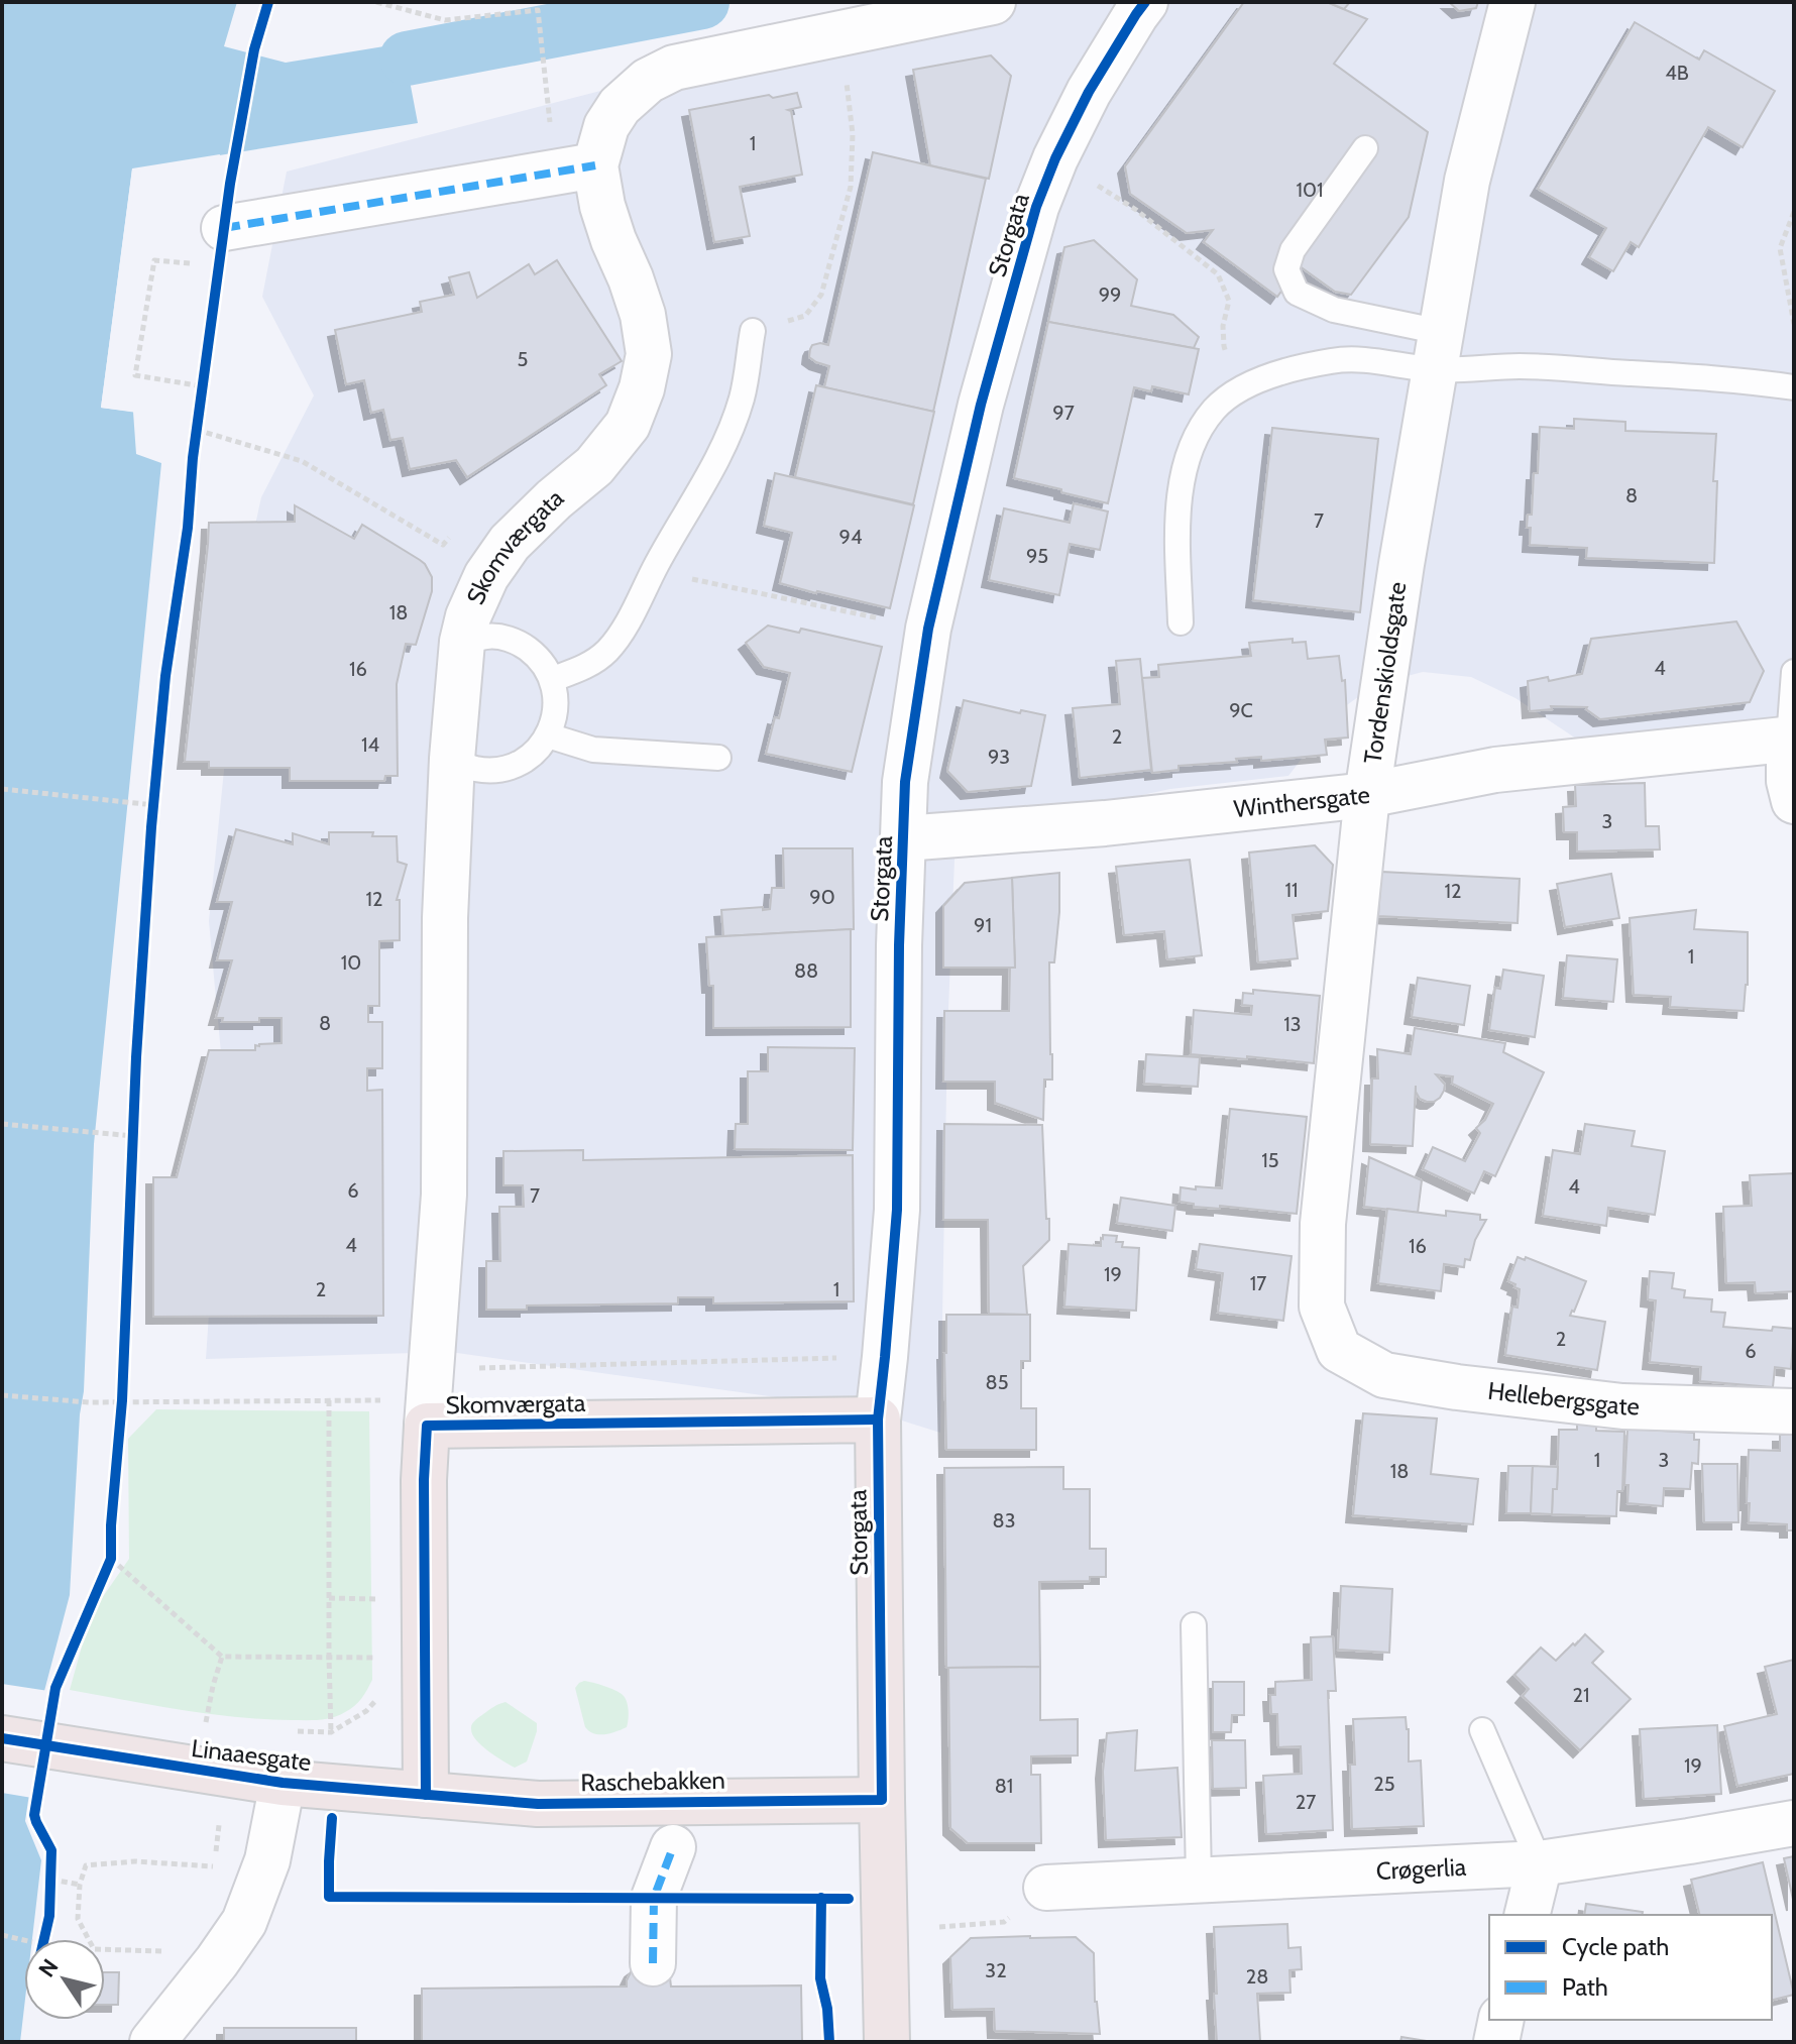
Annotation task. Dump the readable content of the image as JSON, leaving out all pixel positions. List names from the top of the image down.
{
  "streets": {
    "main road": [
      "Storgata",
      "Skomværgata",
      "Linaaesgate",
      "Raschebakken"
    ],
    "street": [
      "Tordenskioldsgate",
      "Winthersgate",
      "Hellebergsgate",
      "Crøgerlia"
    ]
  },
  "crossings": [
    ["Storgata", "Skomværgata"],
    ["Storgata", "Winthersgate"],
    ["Storgata", "Raschebakken"],
    ["Skomværgata", "Linaaesgate"],
    ["Skomværgata", "Raschebakken"],
    ["Tordenskioldsgate", "Winthersgate"],
    ["Tordenskioldsgate", "Hellebergsgate"],
    ["Linaaesgate", "Raschebakken"]
  ],
  "house_numbers": [
    "4B",
    "1",
    "101",
    "99",
    "5",
    "97",
    "8",
    "7",
    "94",
    "95",
    "18",
    "4",
    "16",
    "9C",
    "2",
    "14",
    "93",
    "3",
    "11",
    "12",
    "90",
    "12",
    "91",
    "1",
    "10",
    "88",
    "8",
    "13",
    "15",
    "4",
    "6",
    "7",
    "4",
    "16",
    "19",
    "17",
    "2",
    "1",
    "2",
    "6",
    "85",
    "1",
    "3",
    "18",
    "83",
    "21",
    "19",
    "25",
    "81",
    "27",
    "32",
    "28"
  ],
  "legend": ["Cycle path", "Path"],
  "north": "top left"
}
